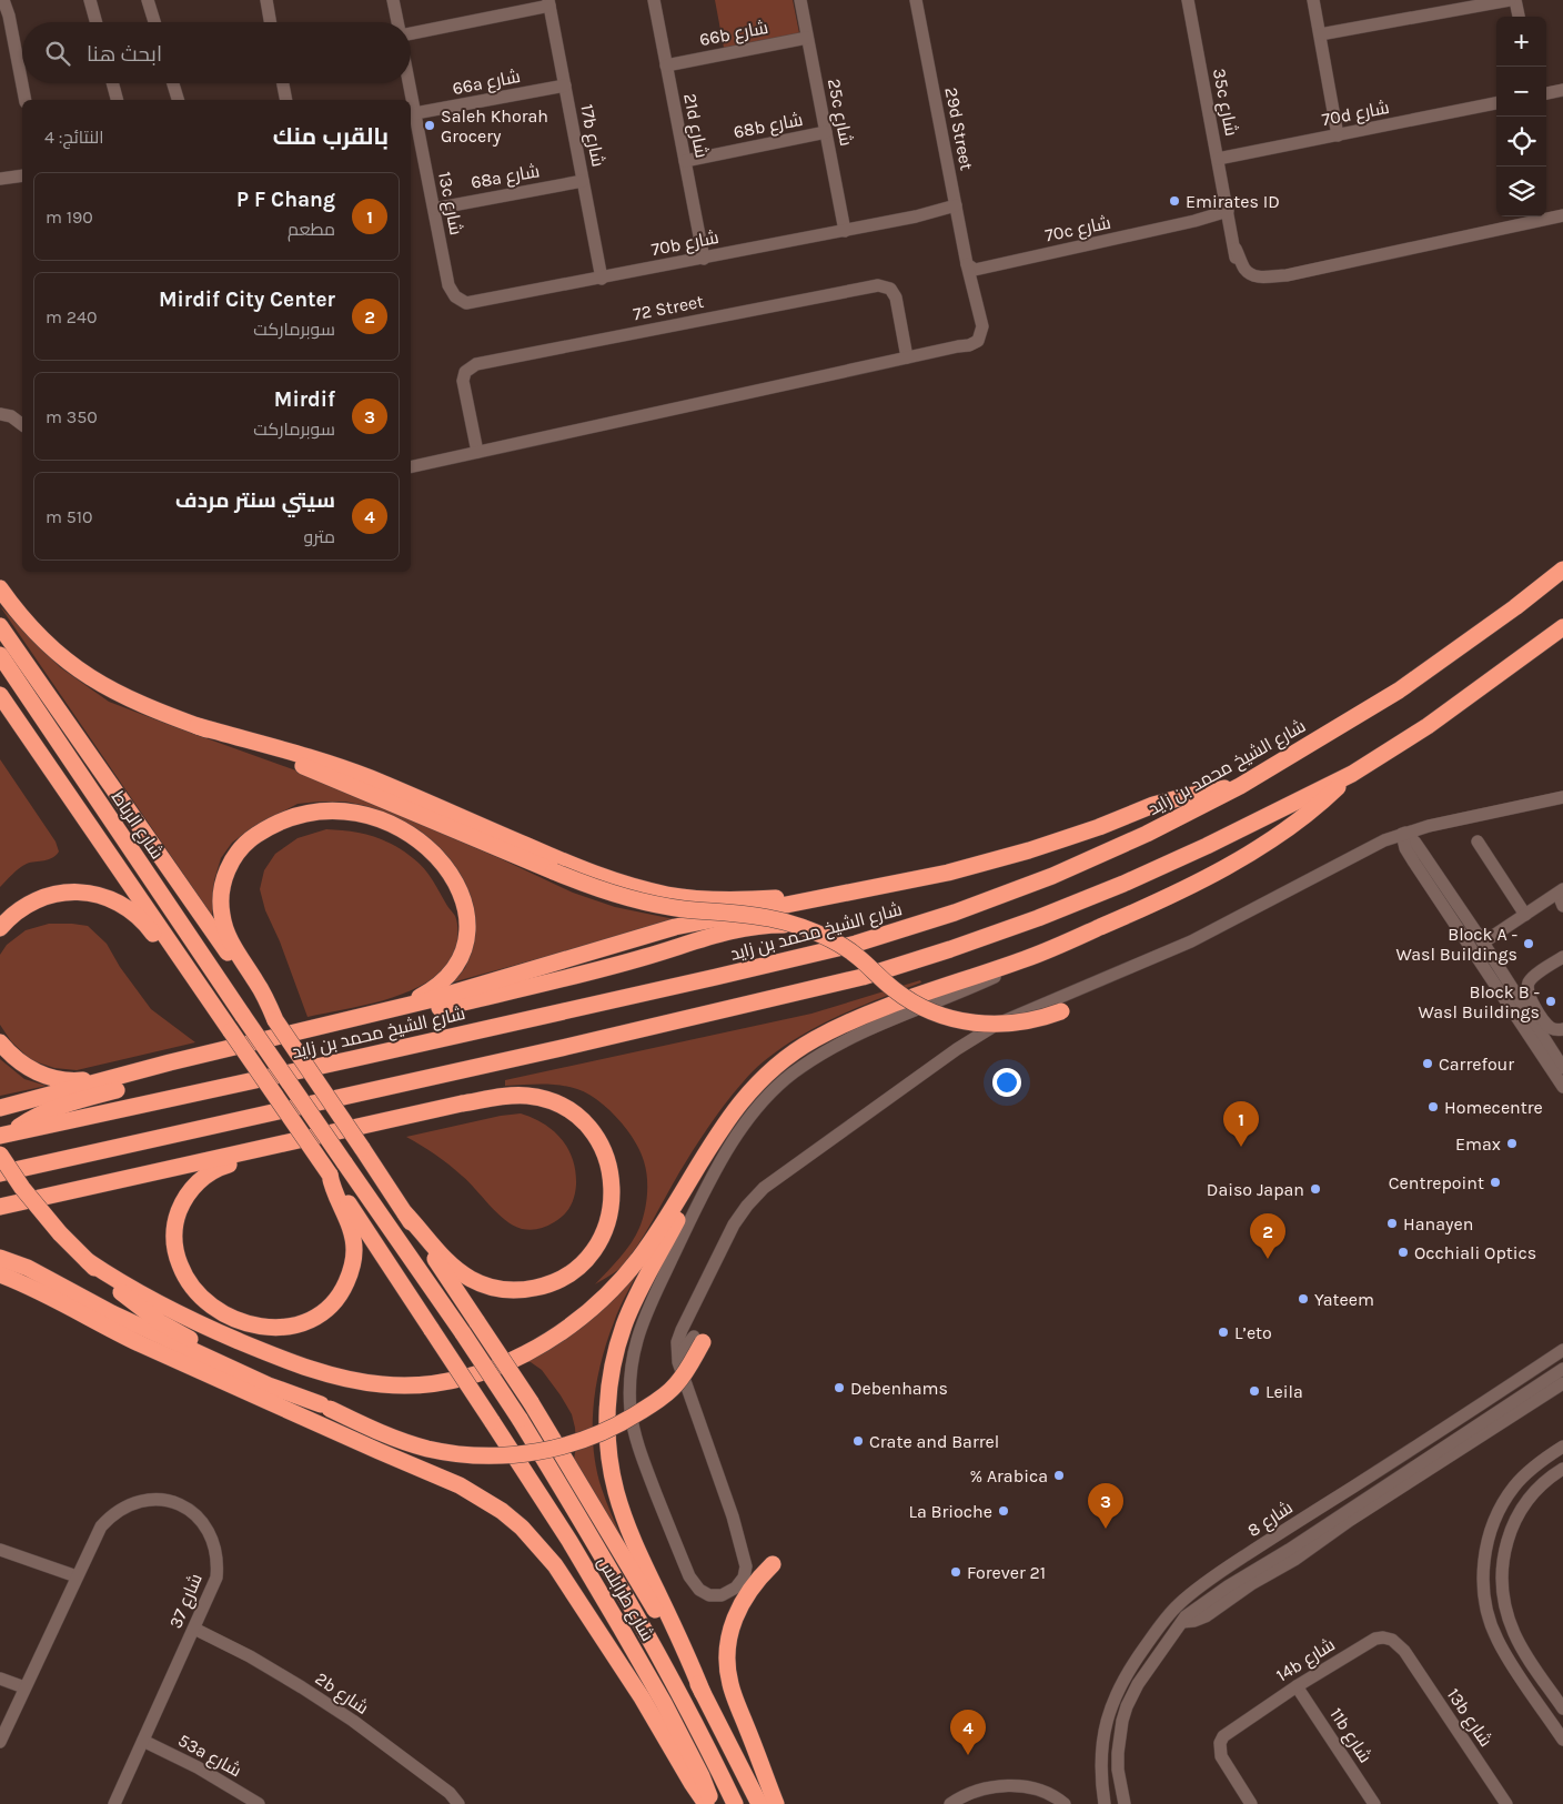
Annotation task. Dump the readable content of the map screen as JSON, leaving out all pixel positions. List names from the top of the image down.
{
  "streets": {
    "highway": ["شارع الشيخ محمد بن زايد", "شارع الرباط", "شارع طرابلس"],
    "street": [
      "66b شارع",
      "66a شارع",
      "35c شارع",
      "25c شارع",
      "70d شارع",
      "21d شارع",
      "68b شارع",
      "29d Street",
      "17b شارع",
      "68a شارع",
      "13c شارع",
      "70c شارع",
      "70b شارع",
      "72 Street",
      "شارع 8",
      "شارع 37",
      "14b شارع",
      "2b شارع",
      "13b شارع",
      "11b شارع",
      "53a شارع"
    ]
  },
  "crossings": [
    ["66b شارع", "25c شارع"],
    ["66b شارع", "21d شارع"],
    ["66a شارع", "17b شارع"],
    ["66a شارع", "13c شارع"],
    ["35c شارع", "70d شارع"],
    ["35c شارع", "70c شارع"],
    ["25c شارع", "68b شارع"],
    ["25c شارع", "70b شارع"],
    ["21d شارع", "68b شارع"],
    ["21d شارع", "70b شارع"],
    ["29d Street", "70c شارع"],
    ["29d Street", "70b شارع"],
    ["29d Street", "72 Street"],
    ["17b شارع", "68a شارع"],
    ["17b شارع", "70b شارع"],
    ["68a شارع", "13c شارع"],
    ["13c شارع", "70b شارع"],
    ["شارع الرباط", "شارع طرابلس"],
    ["شارع 37", "2b شارع"],
    ["شارع 37", "53a شارع"],
    ["14b شارع", "13b شارع"],
    ["14b شارع", "11b شارع"]
  ],
  "places": [
    "Saleh Khorah Grocery",
    "Emirates ID",
    "Block A - Wasl Buildings",
    "Block B - Wasl Buildings",
    "Carrefour",
    "Homecentre",
    "Emax",
    "Centrepoint",
    "Daiso Japan",
    "Hanayen",
    "Occhiali Optics",
    "Yateem",
    "L’eto",
    "Debenhams",
    "Leila",
    "Crate and Barrel",
    "% Arabica",
    "La Brioche",
    "Forever 21"
  ],
  "page": {
    "map_buttons": ["+", "−"],
    "search": "ابحث هنا",
    "heading": ["بالقرب منك", "النتائج: 4"],
    "list": [
      {
        "mark": "1",
        "name": "P F Chang",
        "note": "مطعم",
        "value": "190 m"
      },
      {
        "mark": "2",
        "name": "Mirdif City Center",
        "note": "سوبرماركت",
        "value": "240 m"
      },
      {
        "mark": "3",
        "name": "Mirdif",
        "note": "سوبرماركت",
        "value": "350 m"
      },
      {
        "mark": "4",
        "name": "سيتي سنتر مردف",
        "note": "مترو",
        "value": "510 m"
      }
    ],
    "pins": [
      "1",
      "2",
      "3",
      "4"
    ]
  }
}
